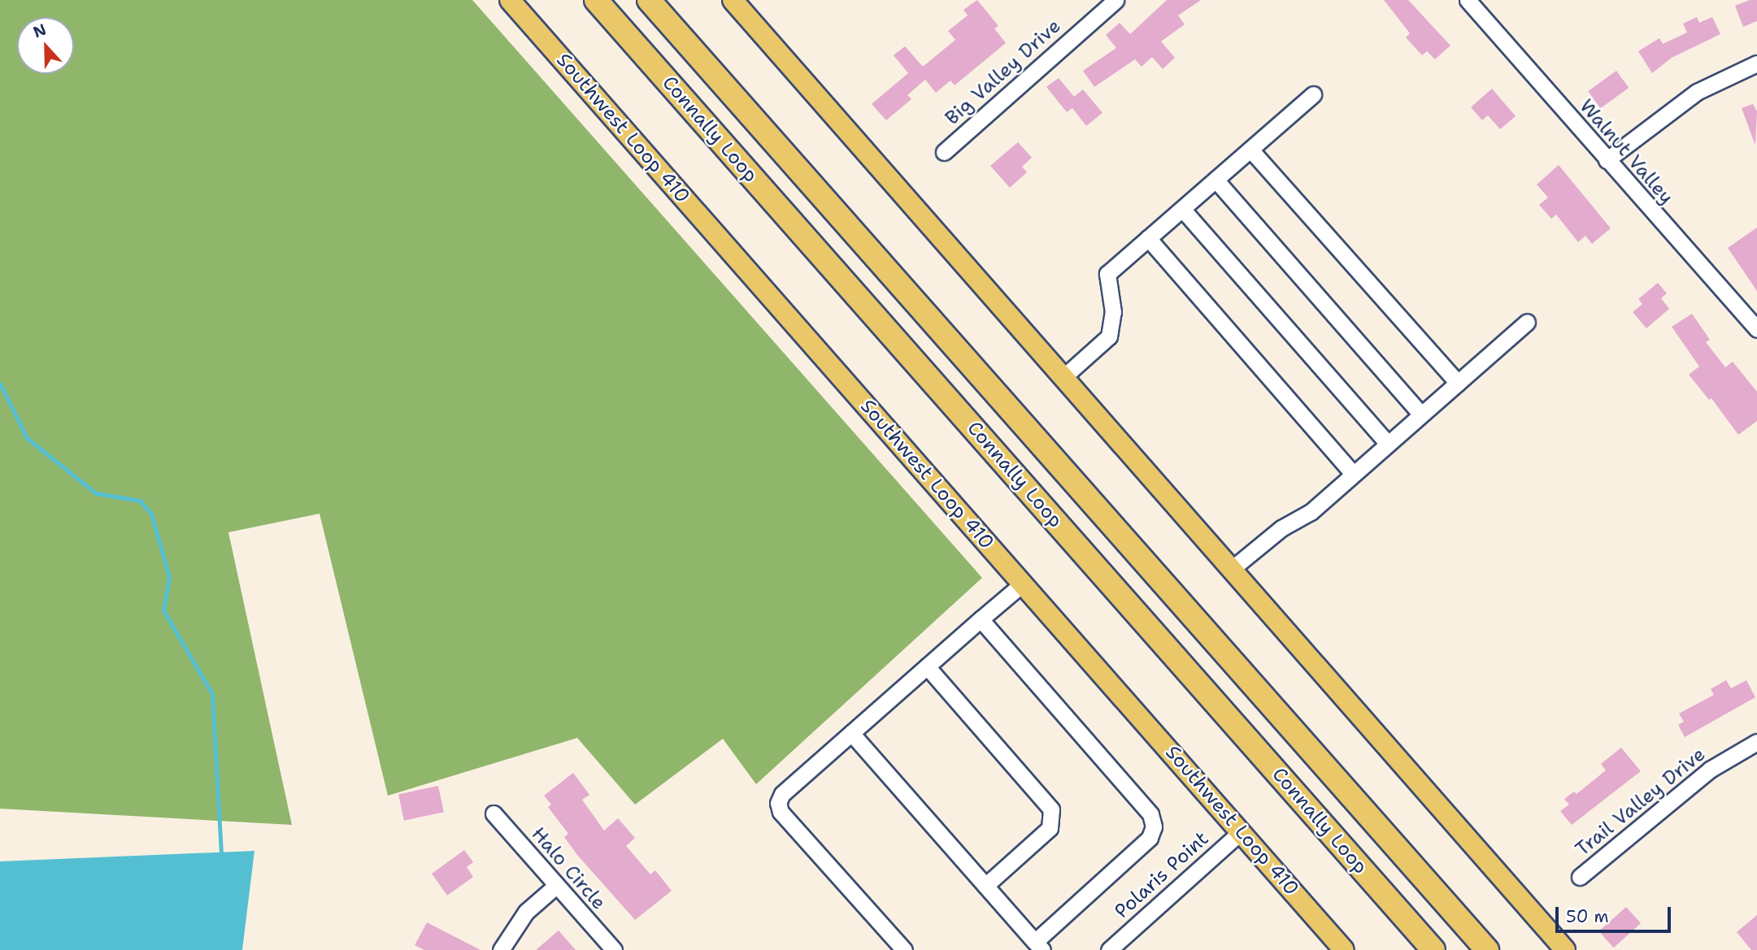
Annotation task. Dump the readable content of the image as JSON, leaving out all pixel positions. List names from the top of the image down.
{
  "streets": {
    "highway": ["Connally Loop"],
    "main road": ["Southwest Loop 410"],
    "street": [
      "Big Valley Drive",
      "Walnut Valley",
      "Trail Valley Drive",
      "Halo Circle",
      "Polaris Point"
    ]
  },
  "crossings": [
    ["Southwest Loop 410", "Polaris Point"]
  ],
  "scale_bar": "50 m",
  "north": "top"
}
